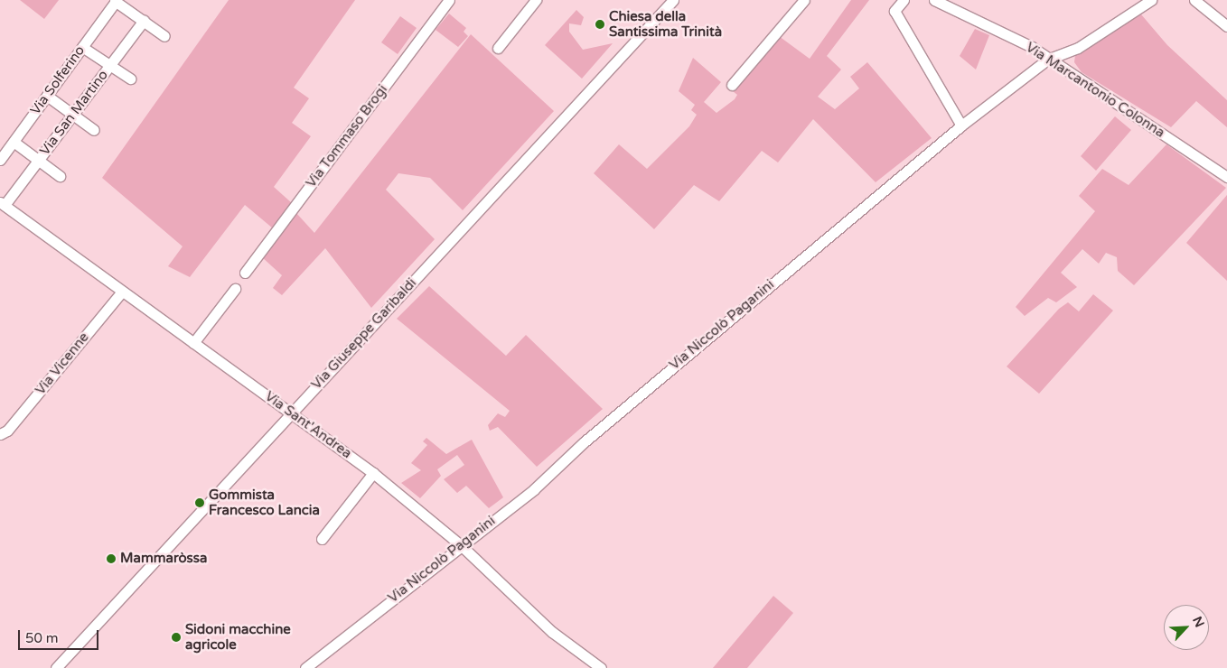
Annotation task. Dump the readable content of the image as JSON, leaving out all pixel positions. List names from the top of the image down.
{
  "streets": {
    "street": [
      "Via Solferino",
      "Via Marcantonio Colonna",
      "Via San Martino",
      "Via Tommaso Brogi",
      "Via Niccolò Paganini",
      "Via Giuseppe Garibaldi",
      "Via Vicenne",
      "Via Sant'Andrea"
    ]
  },
  "crossings": [
    ["Via Marcantonio Colonna", "Via Niccolò Paganini"],
    ["Via San Martino", "Via Sant'Andrea"],
    ["Via Niccolò Paganini", "Via Sant'Andrea"],
    ["Via Giuseppe Garibaldi", "Via Sant'Andrea"],
    ["Via Vicenne", "Via Sant'Andrea"]
  ],
  "places": [
    "Chiesa della Santissima Trinità",
    "Gommista Francesco Lancia",
    "Mammaròssa",
    "Sidoni macchine agricole"
  ],
  "scale_bar": "50 m",
  "north": "top right"
}
